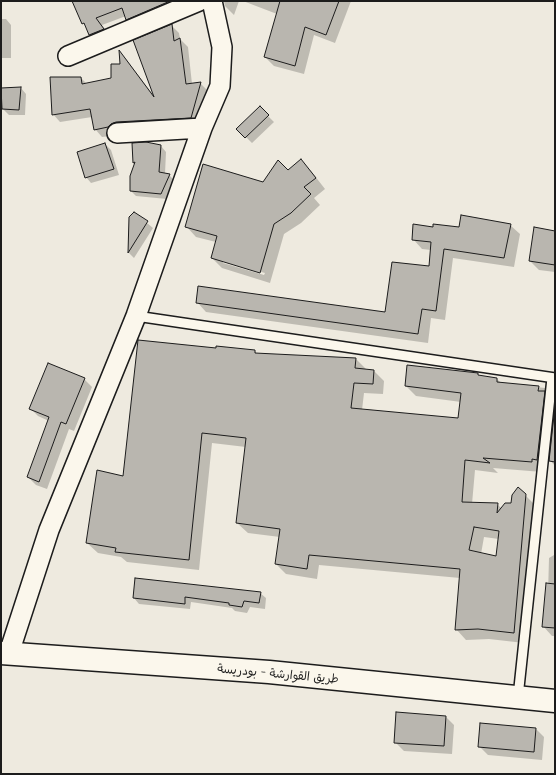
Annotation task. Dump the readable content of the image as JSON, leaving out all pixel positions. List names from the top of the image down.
{
  "streets": {
    "main road": ["طريق القوارشة - بودريسة"]
  }
}
